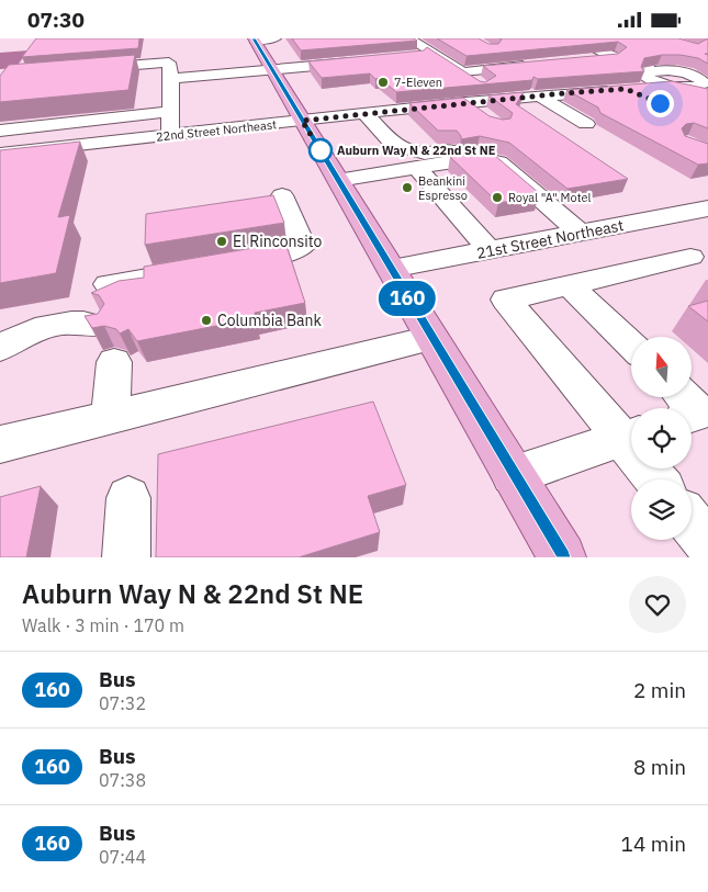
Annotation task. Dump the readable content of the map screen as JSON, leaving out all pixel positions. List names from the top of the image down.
{
  "streets": {
    "street": ["22nd Street Northeast", "21st Street Northeast"]
  },
  "places": [
    "7-Eleven",
    "Auburn Way N & 22nd St NE",
    "Beankini Espresso",
    "Royal \"A\" Motel",
    "El Rinconsito",
    "Columbia Bank"
  ],
  "lines": ["bus line 160"],
  "north": "top",
  "page": {
    "status": "07:30",
    "on_map": "160",
    "heading": ["Auburn Way N & 22nd St NE", "Walk · 3 min · 170 m"],
    "list": [
      {
        "mark": "160",
        "name": "Bus",
        "note": "07:32",
        "value": "2 min"
      },
      {
        "mark": "160",
        "name": "Bus",
        "note": "07:38",
        "value": "8 min"
      },
      {
        "mark": "160",
        "name": "Bus",
        "note": "07:44",
        "value": "14 min"
      }
    ]
  }
}
